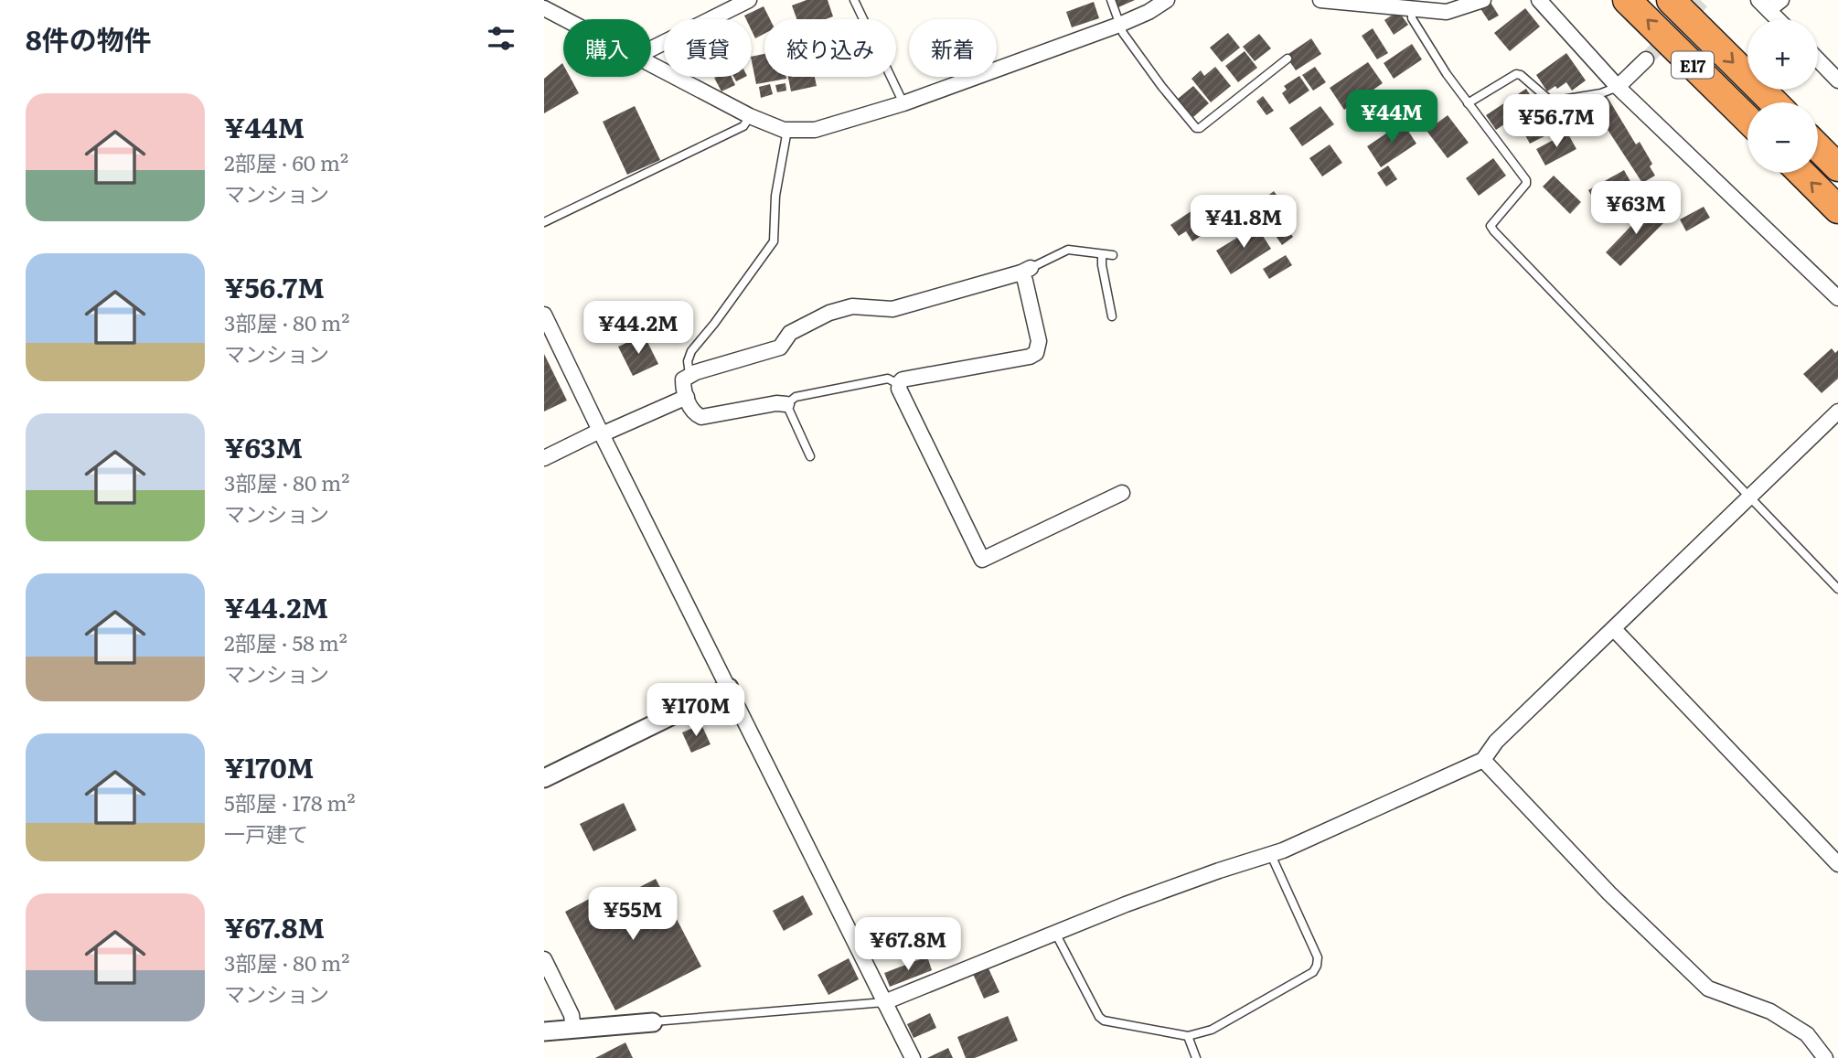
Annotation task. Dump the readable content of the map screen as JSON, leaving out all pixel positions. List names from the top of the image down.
{
  "streets": {
    "highway": ["E17"]
  },
  "page": {
    "heading": "8件の物件",
    "map_buttons": ["+", "−"],
    "chip": [
      "購入",
      "賃貸",
      "絞り込み",
      "新着"
    ],
    "list": [
      {
        "name": "¥44M",
        "note": "2部屋 · 60 m² · マンション"
      },
      {
        "name": "¥56.7M",
        "note": "3部屋 · 80 m² · マンション"
      },
      {
        "name": "¥63M",
        "note": "3部屋 · 80 m² · マンション"
      },
      {
        "name": "¥44.2M",
        "note": "2部屋 · 58 m² · マンション"
      },
      {
        "name": "¥170M",
        "note": "5部屋 · 178 m² · 一戸建て"
      },
      {
        "name": "¥67.8M",
        "note": "3部屋 · 80 m² · マンション"
      }
    ],
    "price": [
      "¥44M",
      "¥56.7M",
      "¥63M",
      "¥41.8M",
      "¥44.2M",
      "¥170M",
      "¥55M",
      "¥67.8M"
    ]
  }
}
